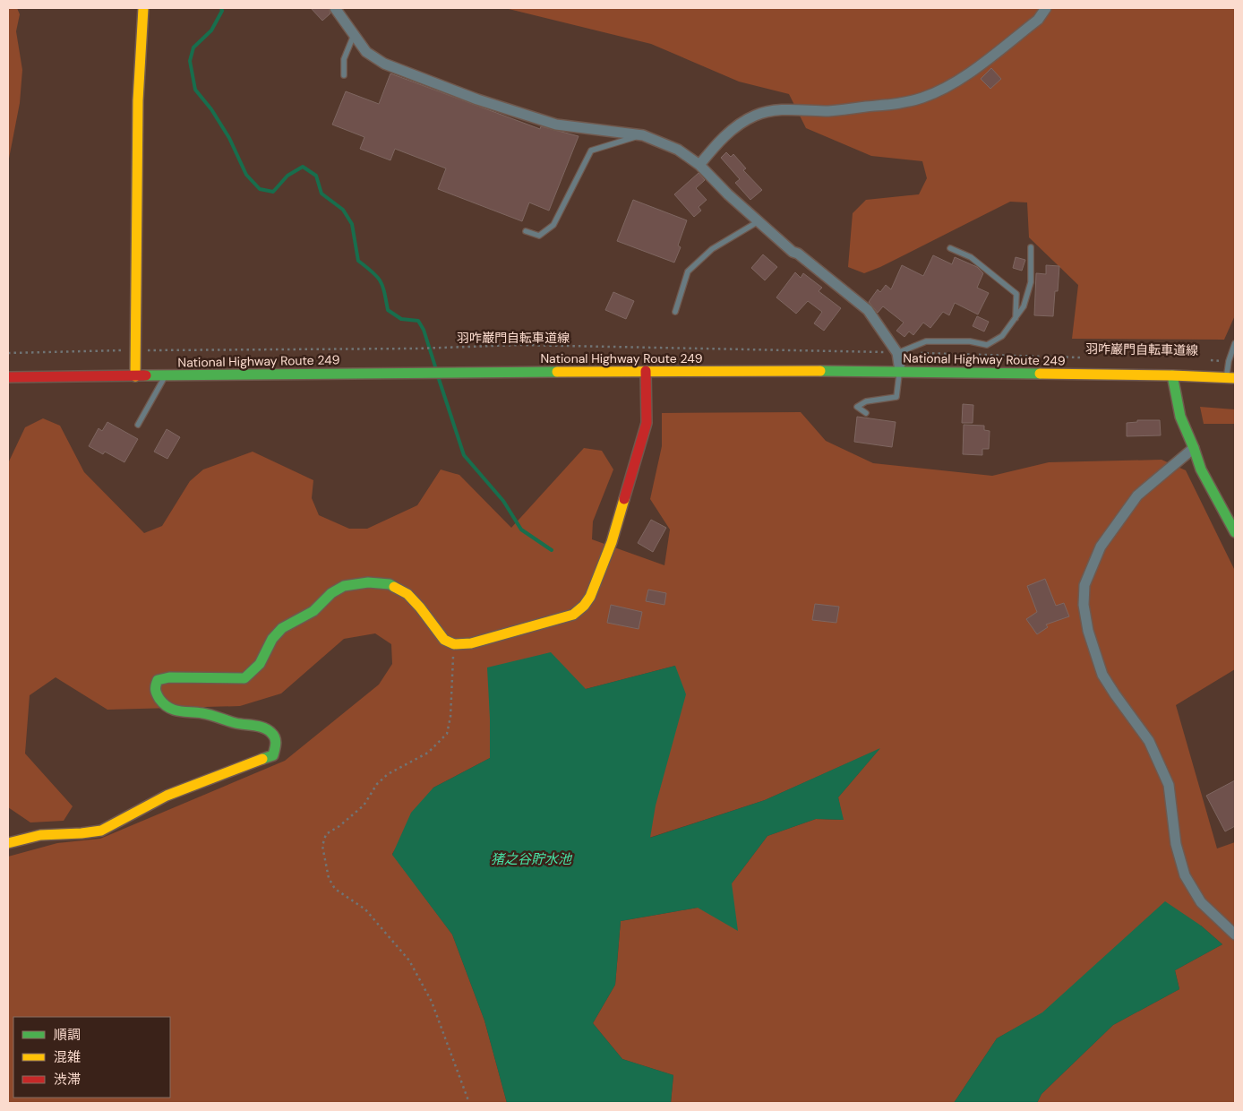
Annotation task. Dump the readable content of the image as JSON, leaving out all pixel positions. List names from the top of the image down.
{
  "streets": {
    "main road": ["National Highway Route 249"],
    "path": ["羽咋巌門自転車道線"]
  },
  "water": ["猪之谷貯水池"],
  "legend": ["順調", "混雑", "渋滞"]
}
